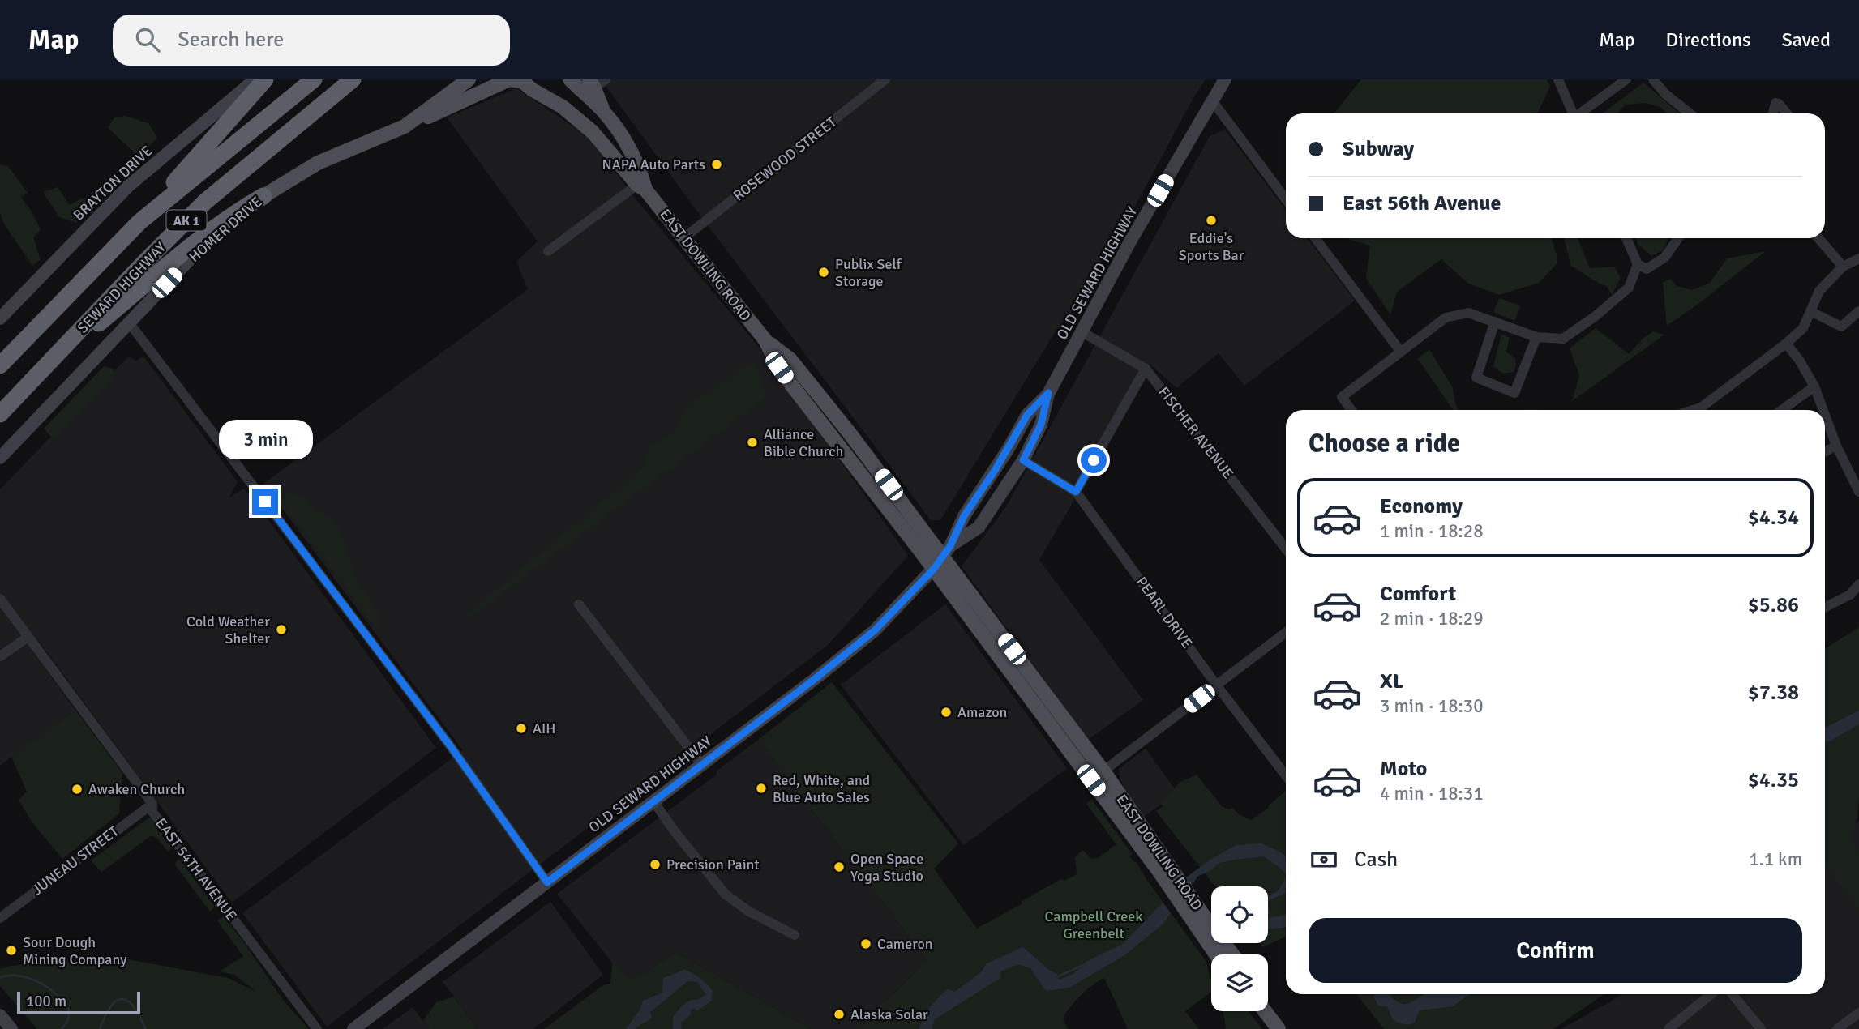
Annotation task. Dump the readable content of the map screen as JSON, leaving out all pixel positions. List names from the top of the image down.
{
  "streets": {
    "highway": ["AK 1", "SEWARD HIGHWAY"],
    "main road": [
      "BRAYTON DRIVE",
      "HOMER DRIVE",
      "EAST DOWLING ROAD",
      "OLD SEWARD HIGHWAY"
    ],
    "street": [
      "ROSEWOOD STREET",
      "FISCHER AVENUE",
      "PEARL DRIVE",
      "JUNEAU STREET",
      "EAST 54TH AVENUE"
    ]
  },
  "crossings": [
    ["ROSEWOOD STREET", "EAST DOWLING ROAD"],
    ["EAST DOWLING ROAD", "OLD SEWARD HIGHWAY"],
    ["OLD SEWARD HIGHWAY", "FISCHER AVENUE"],
    ["OLD SEWARD HIGHWAY", "PEARL DRIVE"],
    ["JUNEAU STREET", "EAST 54TH AVENUE"]
  ],
  "parks": ["Campbell Creek Greenbelt"],
  "places": [
    "NAPA Auto Parts",
    "Eddie's Sports Bar",
    "Publix Self Storage",
    "Alliance Bible Church",
    "Cold Weather Shelter",
    "Amazon",
    "AIH",
    "Red, White, and Blue Auto Sales",
    "Awaken Church",
    "Precision Paint",
    "Open Space Yoga Studio",
    "Cameron",
    "Sour Dough Mining Company",
    "Alaska Solar"
  ],
  "scale_bar": "100 m",
  "page": {
    "header": "Map",
    "search": "Search here",
    "nav": ["Map", "Directions", "Saved"],
    "banner": ["Subway", "East 56th Avenue"],
    "heading": "Choose a ride",
    "bubble": "3 min",
    "list": [
      {
        "name": "Economy",
        "note": "1 min · 18:28",
        "value": "$4.34"
      },
      {
        "name": "Comfort",
        "note": "2 min · 18:29",
        "value": "$5.86"
      },
      {
        "name": "XL",
        "note": "3 min · 18:30",
        "value": "$7.38"
      },
      {
        "name": "Moto",
        "note": "4 min · 18:31",
        "value": "$4.35"
      }
    ],
    "pay": ["Cash", "1.1 km"],
    "buttons": "Confirm",
    "scale": "100 m"
  }
}
